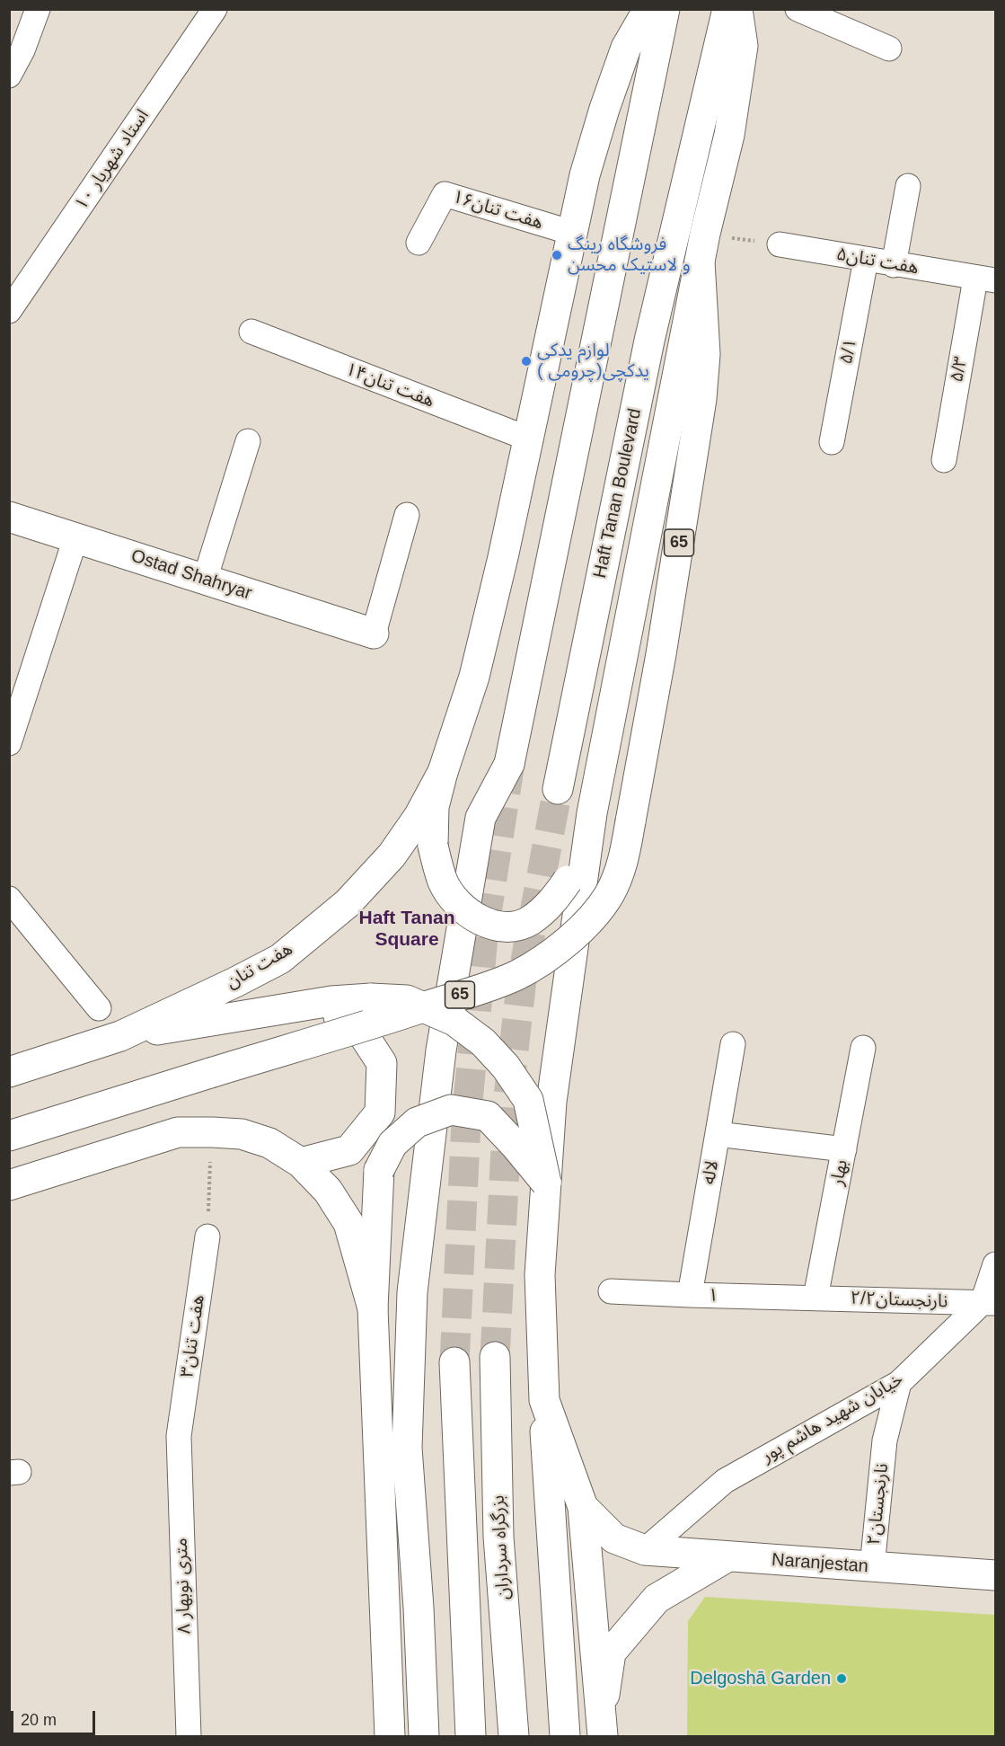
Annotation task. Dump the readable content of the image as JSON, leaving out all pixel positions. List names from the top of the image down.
{
  "streets": {
    "main road": [
      "Haft Tanan Boulevard",
      "65",
      "Ostad Shahryar",
      "هفت تنان",
      "بزرگراه سرداران",
      "Naranjestan"
    ],
    "street": [
      "استاد شهریار ۱۰",
      "هفت تنان۱۶",
      "هفت تنان۵",
      "۵/۱",
      "۵/۳",
      "هفت تنان۱۴",
      "لاله ‍",
      "بهار",
      "۱",
      "۲/۲نارنجستان",
      "هفت تنان۳",
      "خیابان شهید هاشم پور",
      "۲نارنجستان",
      "۸ متری نوبهار"
    ]
  },
  "crossings": [
    ["هفت تنان۵", "۵/۱"],
    ["هفت تنان۵", "۵/۳"],
    ["لاله ‍", "۱"],
    ["بهار", "۱"],
    ["بهار", "۲/۲نارنجستان"],
    ["۱", "۲/۲نارنجستان"],
    ["۲/۲نارنجستان", "خیابان شهید هاشم پور"],
    ["هفت تنان۳", "۸ متری نوبهار"],
    ["خیابان شهید هاشم پور", "۲نارنجستان"],
    ["خیابان شهید هاشم پور", "Naranjestan"],
    ["۲نارنجستان", "Naranjestan"]
  ],
  "districts": ["Haft Tanan Square"],
  "places": ["فروشگاه رینگ و لاستیک محسن", "لوازم یدکی یدکچی(چرومی )", "Delgoshā Garden"],
  "scale_bar": "20 m"
}
